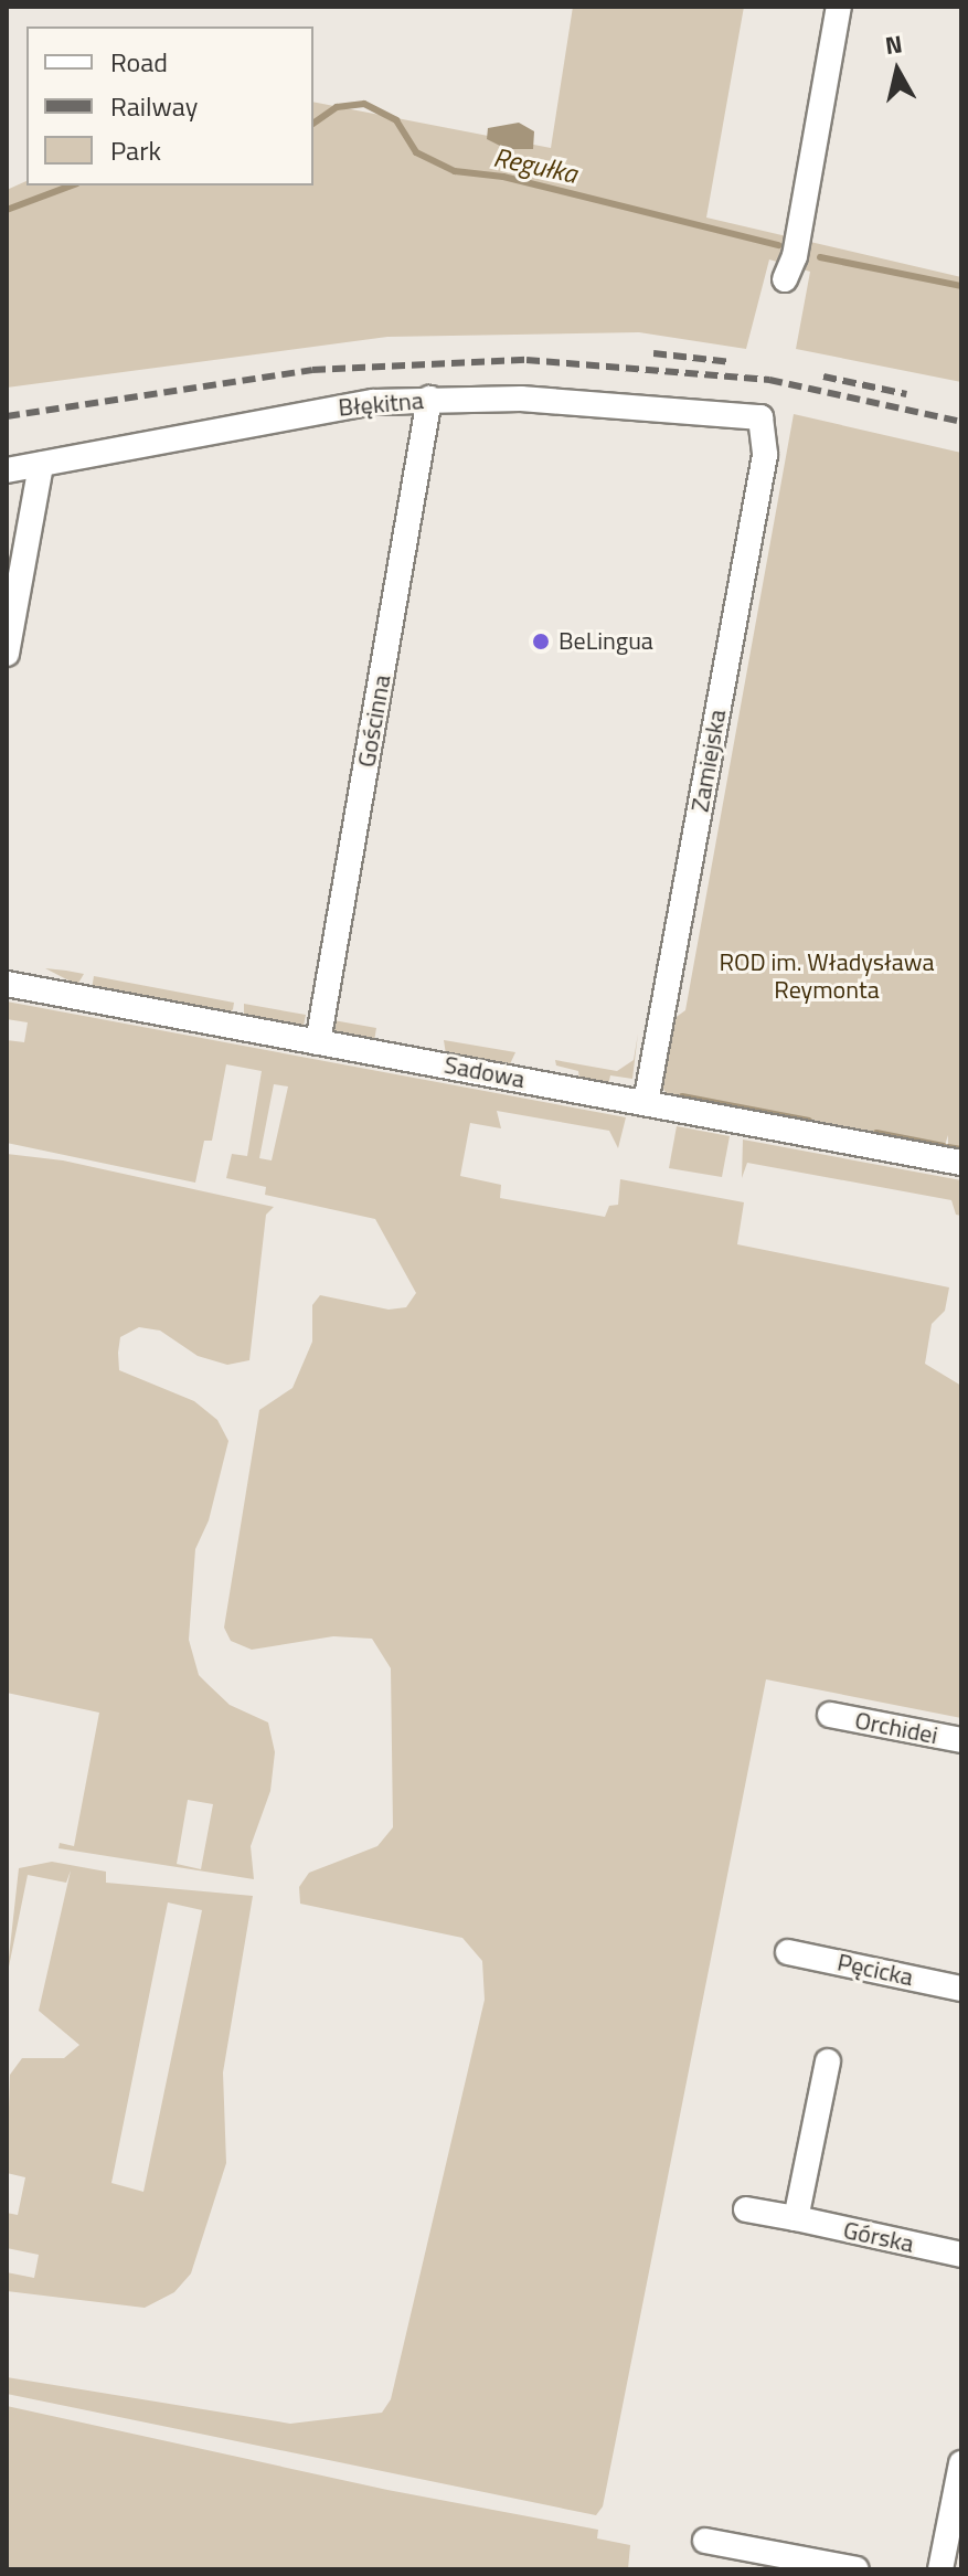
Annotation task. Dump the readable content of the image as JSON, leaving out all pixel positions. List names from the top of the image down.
{
  "streets": {
    "street": [
      "Błękitna",
      "Gościnna",
      "Zamiejska",
      "Sadowa",
      "Orchidei",
      "Pęcicka",
      "Górska"
    ]
  },
  "crossings": [
    ["Błękitna", "Gościnna"],
    ["Błękitna", "Zamiejska"],
    ["Gościnna", "Sadowa"],
    ["Zamiejska", "Sadowa"]
  ],
  "water": ["Regułka"],
  "parks": ["ROD im. Władysława Reymonta"],
  "places": ["BeLingua"],
  "legend": ["Road", "Railway", "Park"],
  "north": "top"
}
